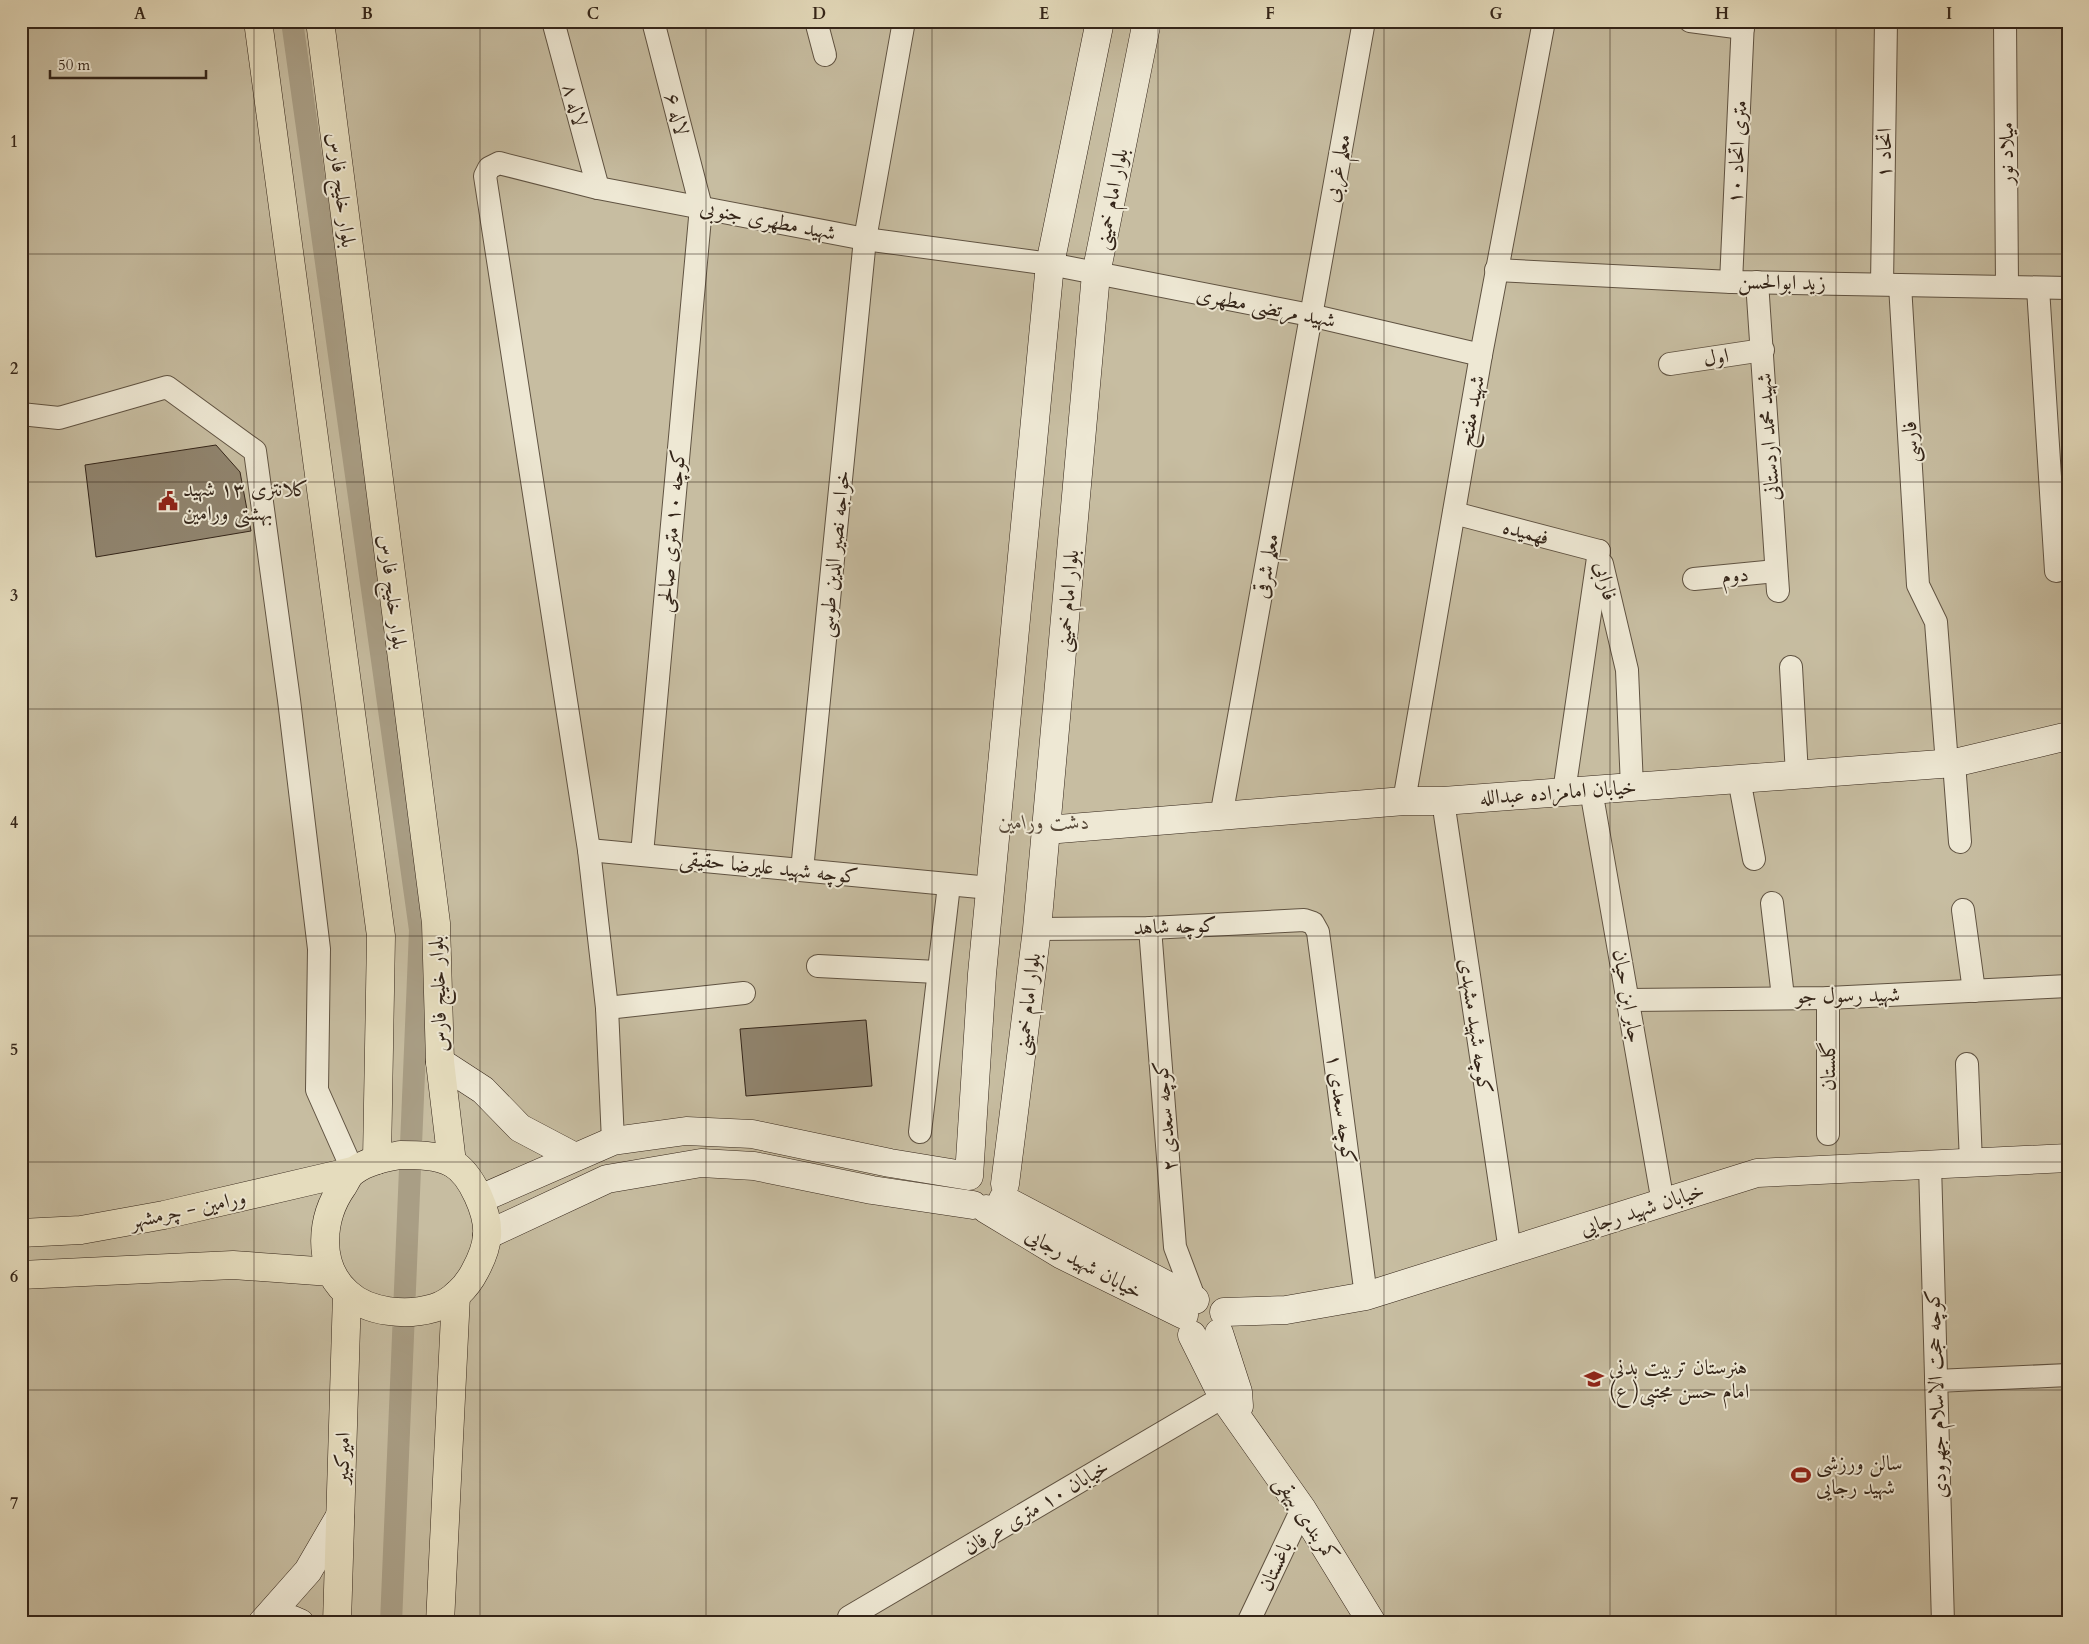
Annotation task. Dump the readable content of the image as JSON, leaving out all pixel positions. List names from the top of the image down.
{
  "streets": {
    "main road": [
      "بلوار خلیج فارس",
      "بلوار امام خمینی",
      "خیابان امامزاده عبدالله",
      "ورامین - چرمشهر",
      "خیابان شهید رجایی",
      "امیرکبیر",
      "کمربندی بیهقی"
    ],
    "street": [
      "لاله ۸",
      "لاله ۶",
      "۱۰ متری اتحاد",
      "اتحاد ۱",
      "میلاد نور",
      "معلم غربی",
      "شهید مطهری جنوبی",
      "زید ابوالحسن",
      "شهید مرتضی مطهری",
      "اول",
      "شهید مفتح",
      "شهید محمد اردستانی",
      "فارسی",
      "کوچه ۱۰ متری صالحی",
      "فهمیده",
      "خواجه نصیر الدین طوسی",
      "معلم شرقی",
      "دوم",
      "فارابی",
      "کوچه شهید علیرضا حقیقی",
      "کوچه شاهد",
      "شهید رسول جو",
      "جابر ابن حیان",
      "کوچه شهید مشهدی",
      "گلستان",
      "کوچه سعدی ۱",
      "کوچه سعدی ۲",
      "کوچه حجت الاسلام جهرودی",
      "خیابان ۱۰ متری عرفان",
      "باغستان"
    ]
  },
  "crossings": [
    ["لاله ۸", "شهید مطهری جنوبی"],
    ["لاله ۶", "شهید مطهری جنوبی"],
    ["لاله ۶", "کوچه ۱۰ متری صالحی"],
    ["۱۰ متری اتحاد", "زید ابوالحسن"],
    ["اتحاد ۱", "زید ابوالحسن"],
    ["اتحاد ۱", "فارسی"],
    ["میلاد نور", "زید ابوالحسن"],
    ["معلم غربی", "شهید مرتضی مطهری"],
    ["معلم غربی", "معلم شرقی"],
    ["بلوار خلیج فارس", "ورامین - چرمشهر"],
    ["بلوار خلیج فارس", "امیرکبیر"],
    ["بلوار امام خمینی", "شهید مطهری جنوبی"],
    ["بلوار امام خمینی", "شهید مرتضی مطهری"],
    ["بلوار امام خمینی", "خیابان امامزاده عبدالله"],
    ["بلوار امام خمینی", "کوچه شهید علیرضا حقیقی"],
    ["بلوار امام خمینی", "کوچه شاهد"],
    ["بلوار امام خمینی", "خیابان شهید رجایی"],
    ["شهید مطهری جنوبی", "شهید مرتضی مطهری"],
    ["شهید مطهری جنوبی", "کوچه ۱۰ متری صالحی"],
    ["شهید مطهری جنوبی", "خواجه نصیر الدین طوسی"],
    ["شهید مطهری جنوبی", "کوچه شهید علیرضا حقیقی"],
    ["زید ابوالحسن", "شهید مفتح"],
    ["زید ابوالحسن", "شهید محمد اردستانی"],
    ["زید ابوالحسن", "فارسی"],
    ["شهید مرتضی مطهری", "شهید مفتح"],
    ["شهید مرتضی مطهری", "معلم شرقی"],
    ["اول", "شهید محمد اردستانی"],
    ["شهید مفتح", "فهمیده"],
    ["شهید مفتح", "خیابان امامزاده عبدالله"],
    ["شهید محمد اردستانی", "دوم"],
    ["فارسی", "خیابان امامزاده عبدالله"],
    ["کوچه ۱۰ متری صالحی", "کوچه شهید علیرضا حقیقی"],
    ["فهمیده", "فارابی"],
    ["خواجه نصیر الدین طوسی", "کوچه شهید علیرضا حقیقی"],
    ["معلم شرقی", "خیابان امامزاده عبدالله"],
    ["فارابی", "خیابان امامزاده عبدالله"],
    ["فارابی", "جابر ابن حیان"],
    ["خیابان امامزاده عبدالله", "جابر ابن حیان"],
    ["خیابان امامزاده عبدالله", "کوچه شهید مشهدی"],
    ["کوچه شاهد", "کوچه سعدی ۱"],
    ["کوچه شاهد", "کوچه سعدی ۲"],
    ["شهید رسول جو", "جابر ابن حیان"],
    ["شهید رسول جو", "گلستان"],
    ["جابر ابن حیان", "خیابان شهید رجایی"],
    ["کوچه شهید مشهدی", "خیابان شهید رجایی"],
    ["کوچه سعدی ۱", "خیابان شهید رجایی"],
    ["کوچه سعدی ۲", "خیابان شهید رجایی"],
    ["کوچه سعدی ۲", "کمربندی بیهقی"],
    ["ورامین - چرمشهر", "امیرکبیر"],
    ["خیابان شهید رجایی", "کوچه حجت الاسلام جهرودی"],
    ["خیابان شهید رجایی", "کمربندی بیهقی"],
    ["خیابان ۱۰ متری عرفان", "کمربندی بیهقی"],
    ["کمربندی بیهقی", "باغستان"]
  ],
  "parks": ["دشت ورامین"],
  "places": {
    "public building": ["کلانتری ۱۳ شهید بهشتی ورامین"],
    "school or university": ["هنرستان تربیت بدنی امام حسن مجتبی( ع)"],
    "sports": ["سالن ورزشی شهید رجایی"]
  },
  "scale_bar": "50 m",
  "grid": {
    "columns": [
      "A",
      "B",
      "C",
      "D",
      "E",
      "F",
      "G",
      "H",
      "I"
    ],
    "rows": [
      "1",
      "2",
      "3",
      "4",
      "5",
      "6",
      "7"
    ]
  }
}
